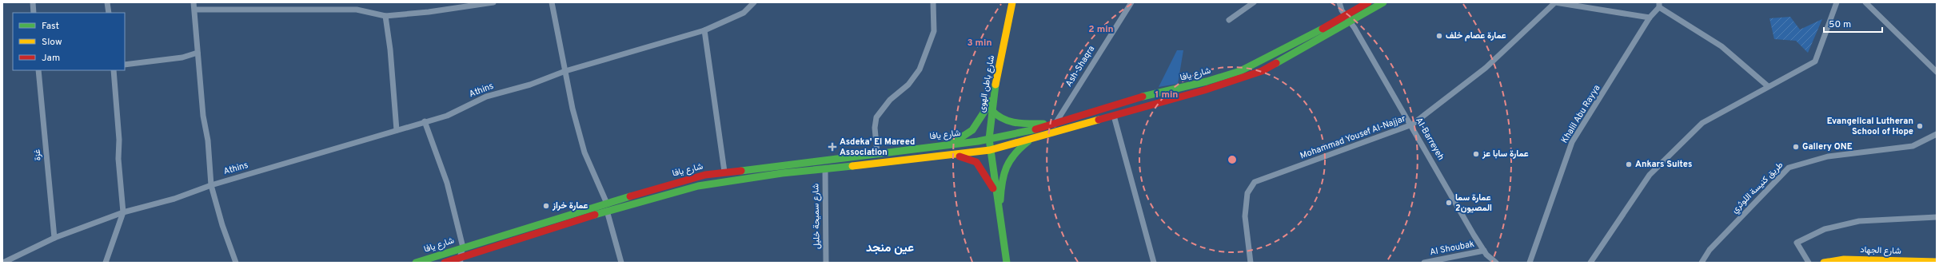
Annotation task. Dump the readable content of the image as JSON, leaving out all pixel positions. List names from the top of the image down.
{
  "streets": {
    "main road": ["شارع يافا", "شارع باطن الهوى", "شارع الجهاد"],
    "street": [
      "Ash-Shaqra",
      "Athins",
      "Khalil Abu Rayya",
      "Mohammad Yousef Al-Najjar",
      "Al-Barreyeh",
      "غزة",
      "طريق كنيسة اللوثري",
      "شارع سميحة خليل",
      "Al Shoubak"
    ]
  },
  "crossings": [
    ["Ash-Shaqra", "شارع يافا"],
    ["شارع يافا", "شارع باطن الهوى"],
    ["شارع يافا", "Al-Barreyeh"],
    ["شارع يافا", "شارع سميحة خليل"],
    ["Athins", "غزة"],
    ["Mohammad Yousef Al-Najjar", "Al-Barreyeh"],
    ["Al-Barreyeh", "Al Shoubak"]
  ],
  "districts": ["عين منجد"],
  "places": {
    "other": [
      "عمارة عصام خلف",
      "Evangelical Lutheran School of Hope",
      "Gallery ONE",
      "عمارة سابا عز",
      "Ankars Suites",
      "عمارة سما المصيون2",
      "عمارة خراز"
    ],
    "health": ["Asdeka' El Mareed Association"]
  },
  "legend": ["Fast", "Slow", "Jam"],
  "scale_bar": "50 m",
  "rings": ["2 min", "3 min", "1 min"]
}
